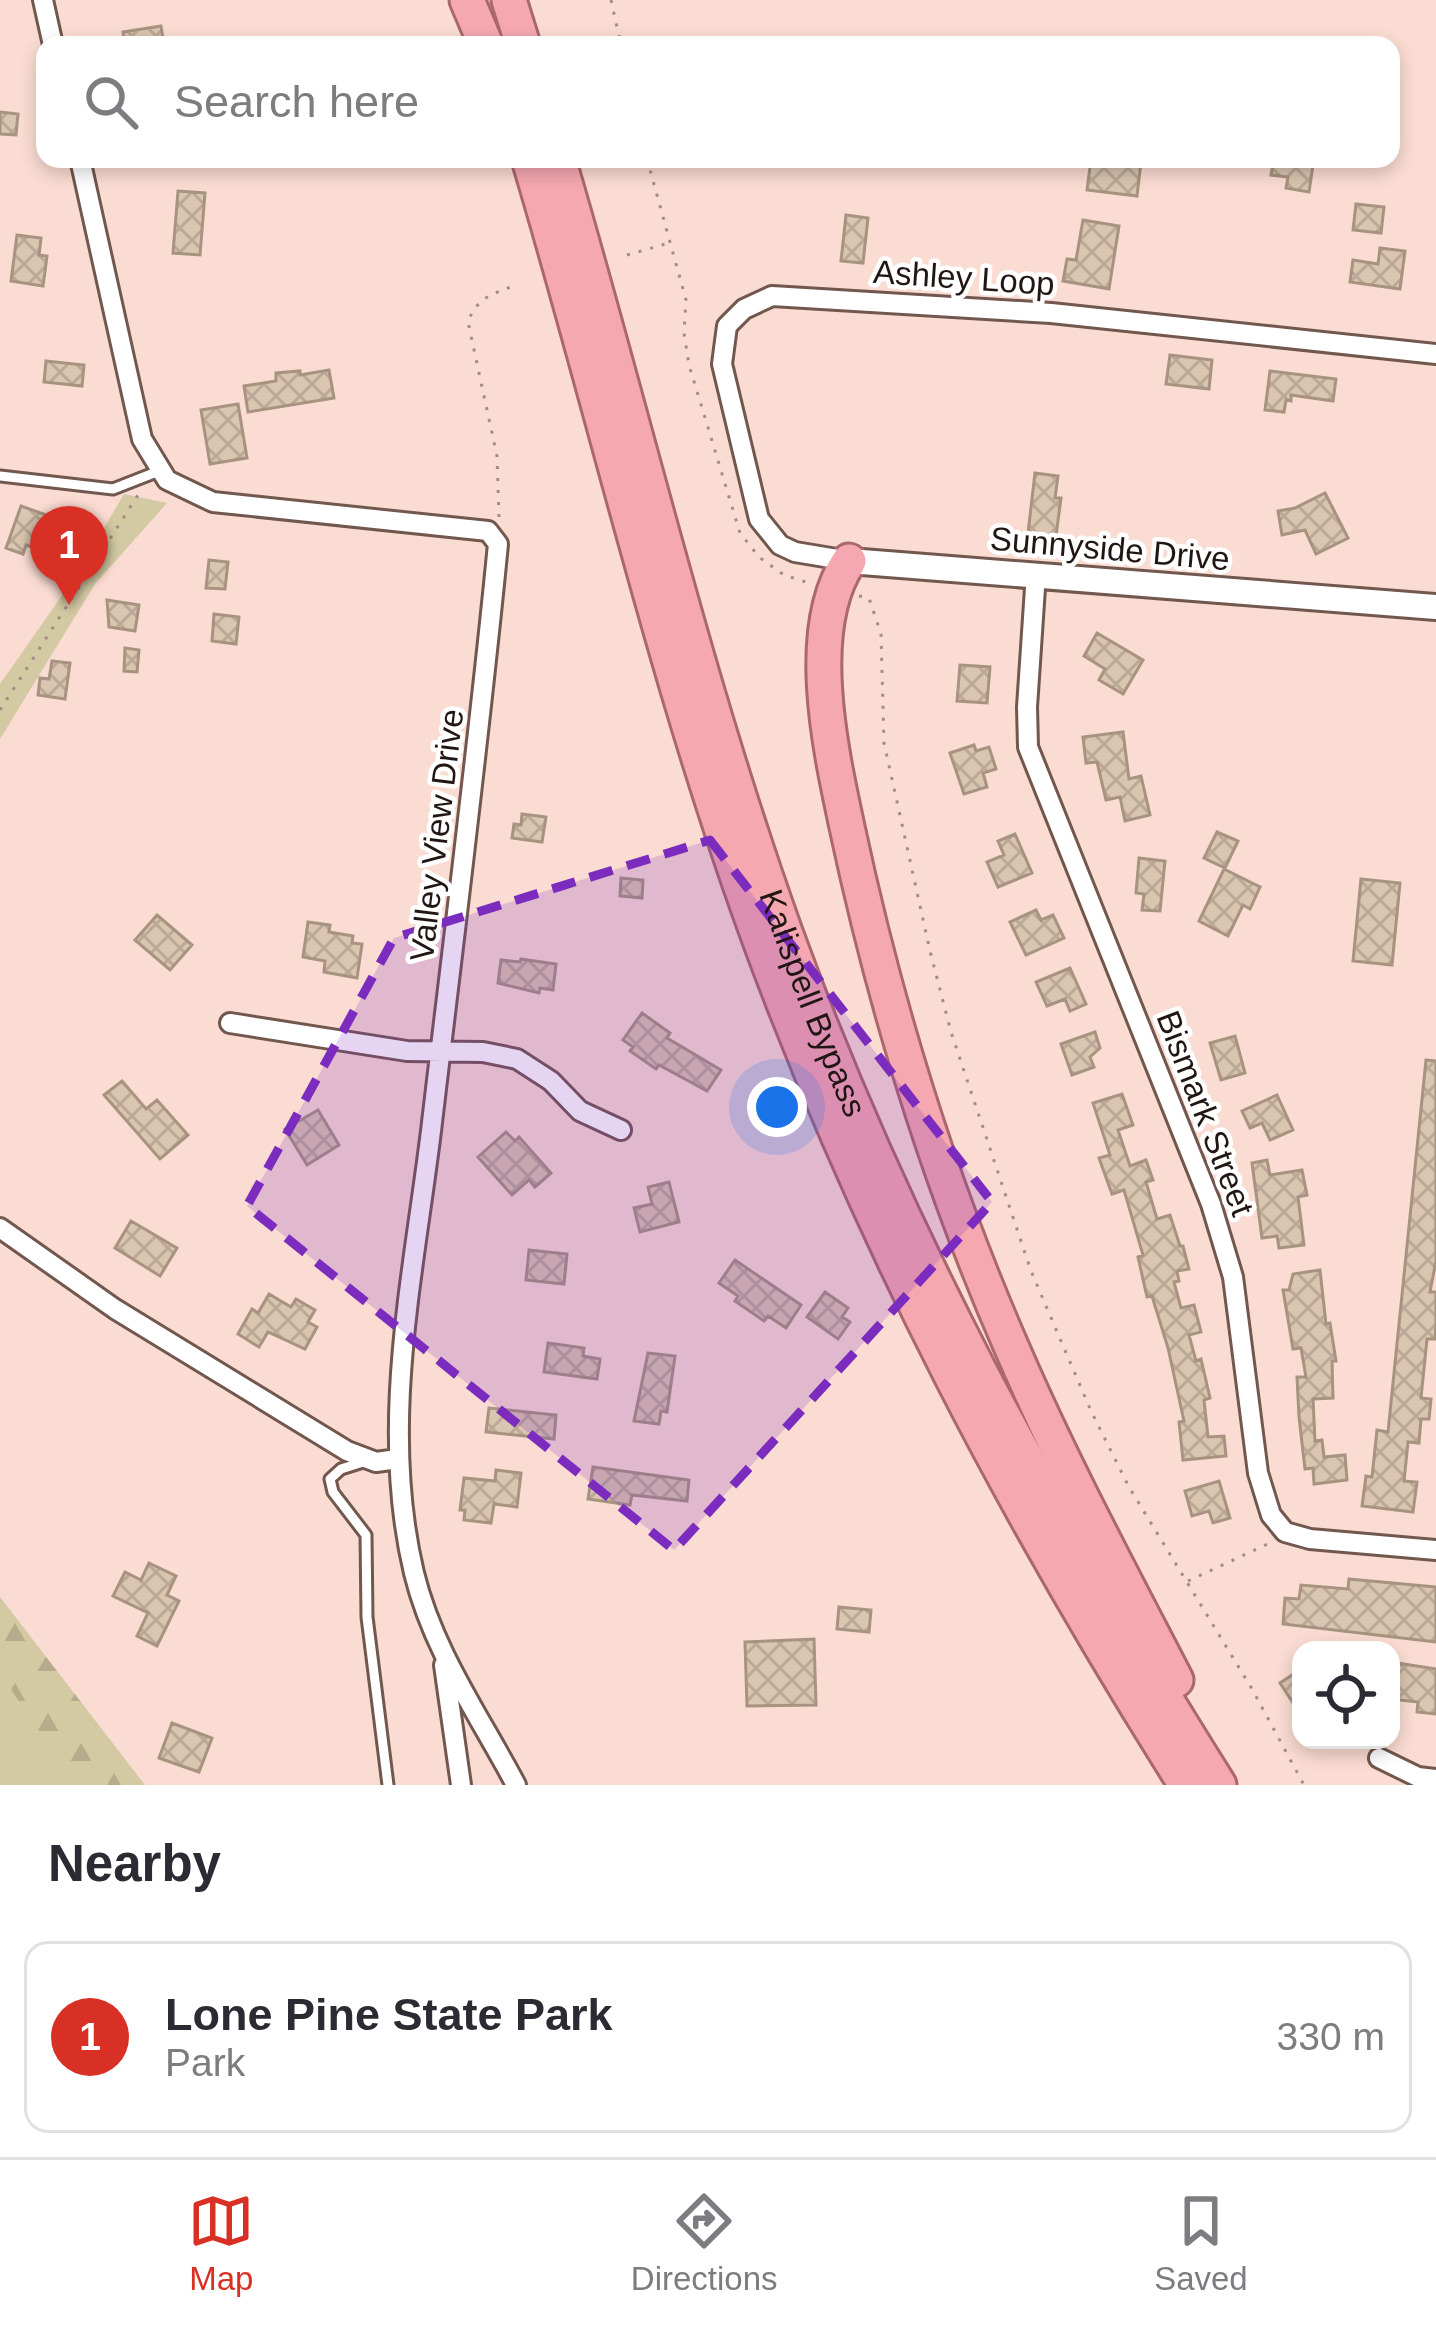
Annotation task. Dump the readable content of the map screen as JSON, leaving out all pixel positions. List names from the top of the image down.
{
  "streets": {
    "highway": ["Kalispell Bypass"],
    "street": [
      "Ashley Loop",
      "Sunnyside Drive",
      "Valley View Drive",
      "Bismark Street"
    ]
  },
  "crossings": [
    ["Ashley Loop", "Sunnyside Drive"],
    ["Sunnyside Drive", "Bismark Street"]
  ],
  "page": {
    "search": "Search here",
    "pins": "1",
    "heading": "Nearby",
    "list": [
      {
        "mark": "1",
        "name": "Lone Pine State Park",
        "note": "Park",
        "value": "330 m"
      }
    ],
    "nav": ["Map", "Directions", "Saved"]
  }
}
